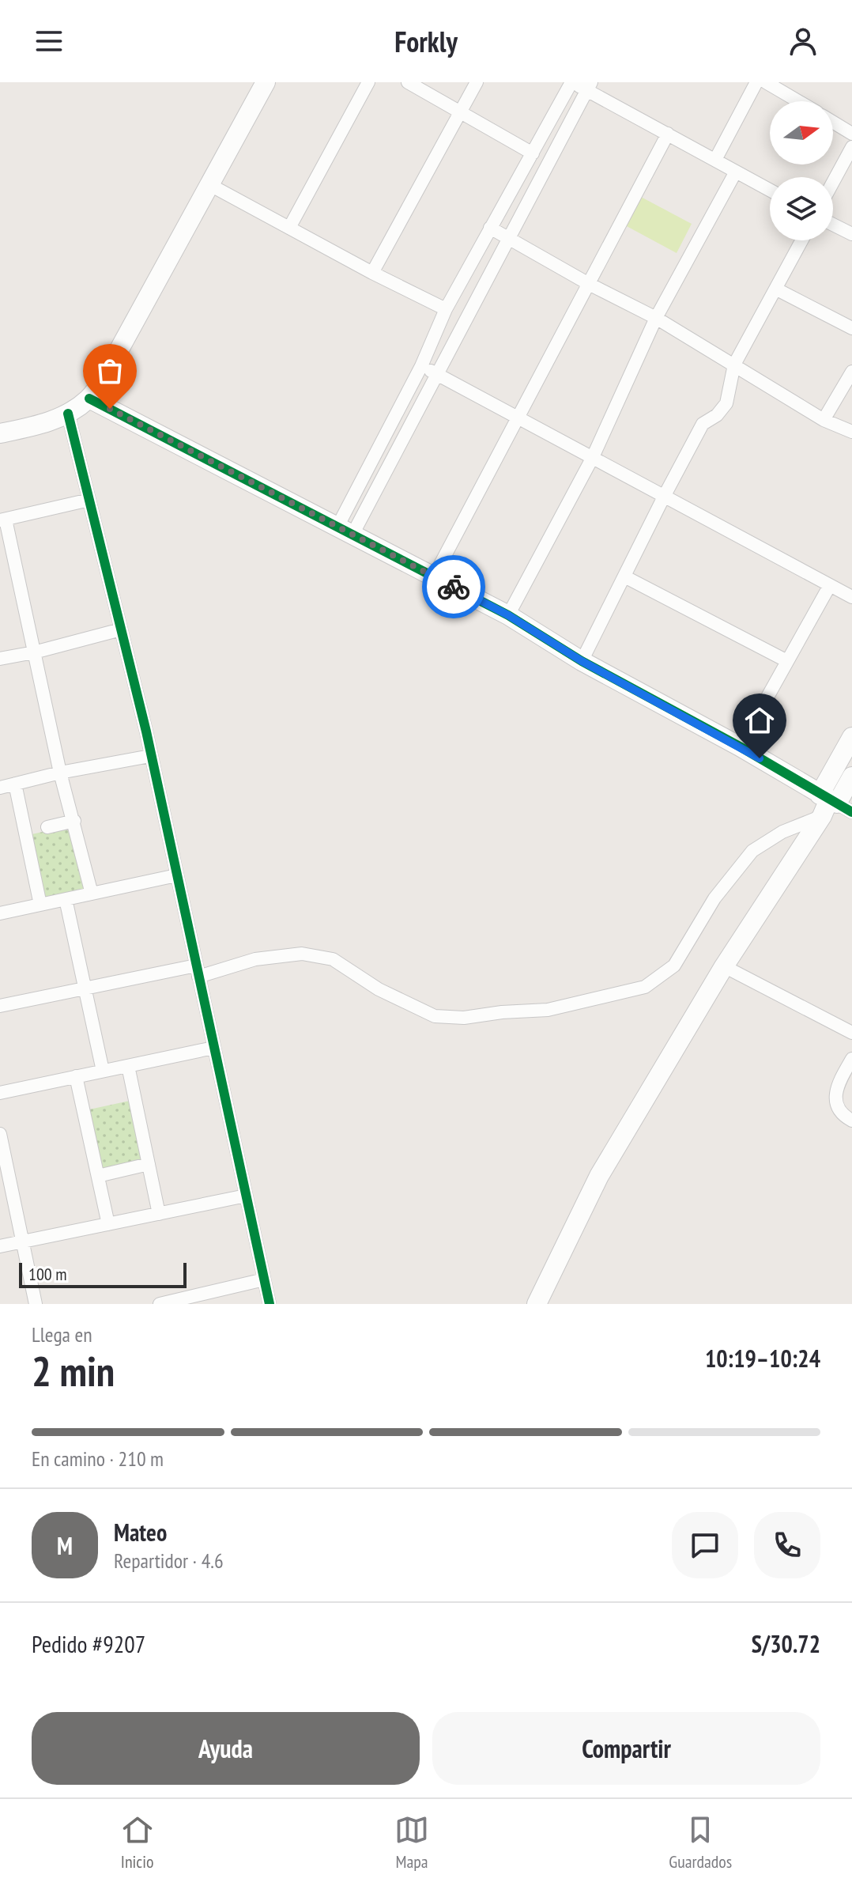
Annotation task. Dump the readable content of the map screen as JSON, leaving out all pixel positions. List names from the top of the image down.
{
  "scale_bar": "100 m",
  "north": "right",
  "page": {
    "header": "Forkly",
    "scale": "100 m",
    "heading": ["2 min", "Llega en", "10:19–10:24"],
    "panel": [
      "Mateo",
      "Repartidor · 4.6",
      "Pedido #9207",
      "S/30.72"
    ],
    "bar": "En camino · 210 m",
    "round": "M",
    "buttons": ["Ayuda", "Compartir"],
    "tabs": ["Inicio", "Mapa", "Guardados"]
  }
}
